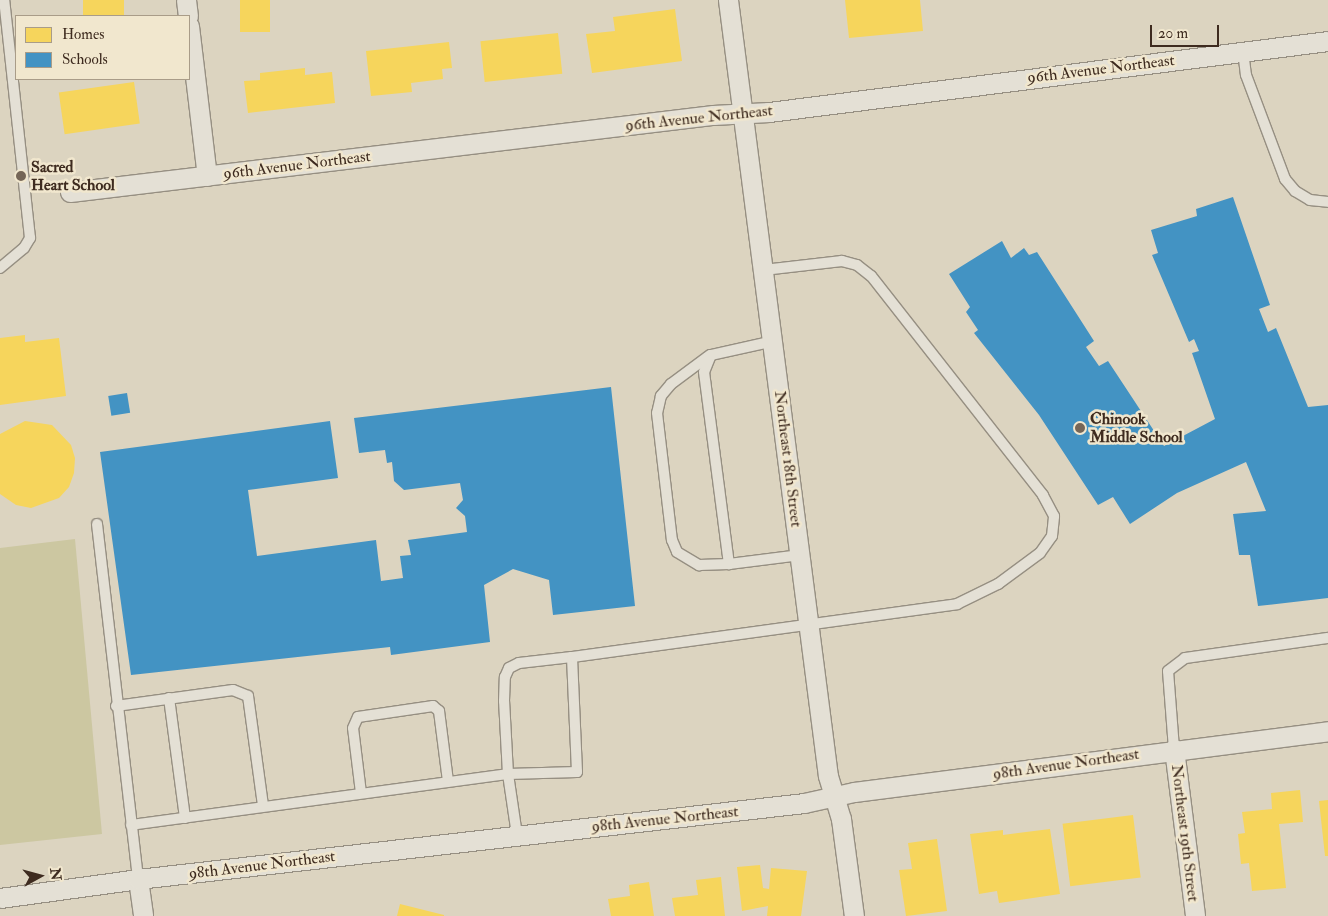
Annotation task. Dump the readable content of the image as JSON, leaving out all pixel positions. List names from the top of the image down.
{
  "streets": {
    "street": [
      "96th Avenue Northeast",
      "Northeast 18th Street",
      "98th Avenue Northeast",
      "Northeast 19th Street"
    ]
  },
  "crossings": [
    ["96th Avenue Northeast", "Northeast 18th Street"],
    ["Northeast 18th Street", "98th Avenue Northeast"],
    ["98th Avenue Northeast", "Northeast 19th Street"]
  ],
  "places": ["Sacred Heart School", "Chinook Middle School"],
  "legend": ["Homes", "Schools"],
  "scale_bar": "20 m",
  "north": "right"
}
